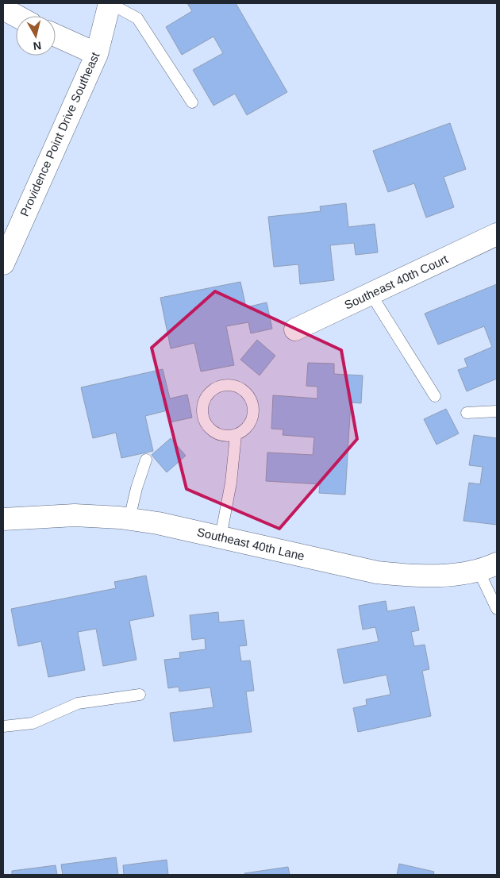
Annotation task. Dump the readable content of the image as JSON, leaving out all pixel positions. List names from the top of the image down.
{
  "streets": {
    "street": ["Providence Point Drive Southeast", "Southeast 40th Court", "Southeast 40th Lane"]
  },
  "north": "bottom"
}
